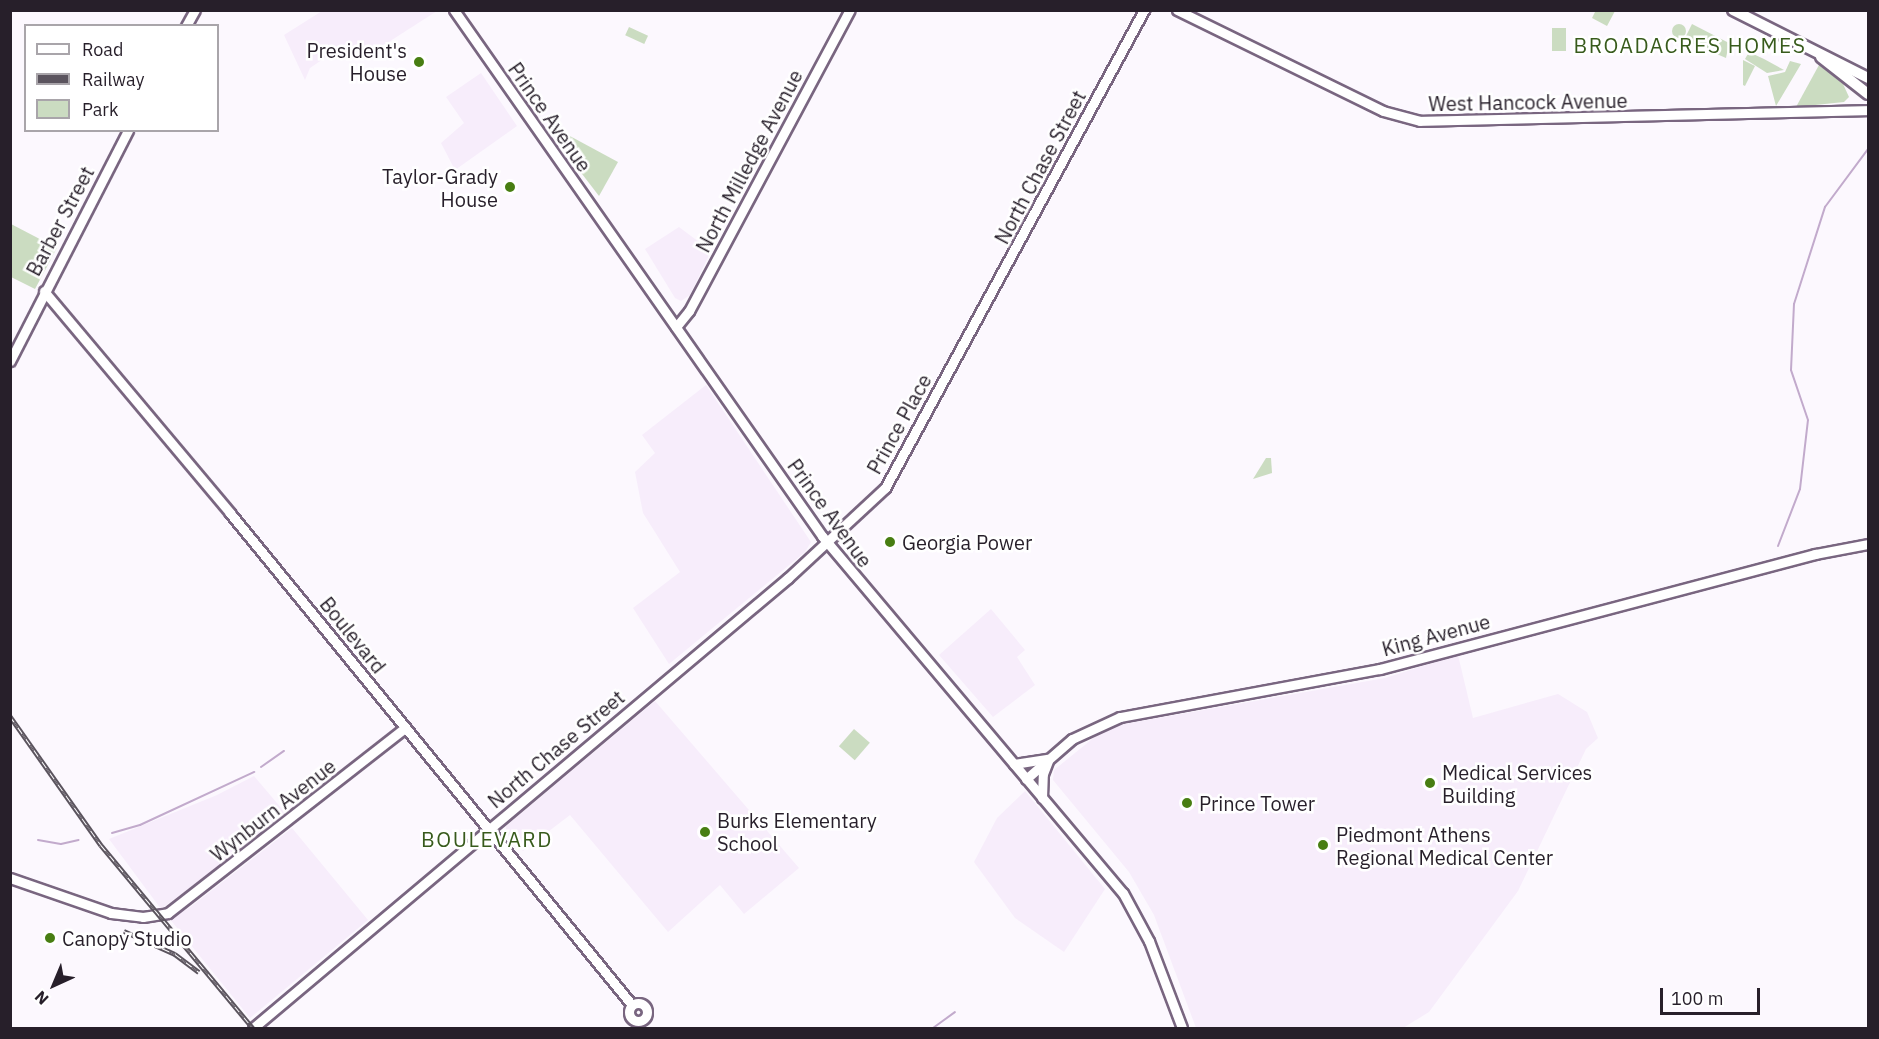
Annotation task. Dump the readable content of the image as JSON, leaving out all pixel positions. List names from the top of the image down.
{
  "streets": {
    "street": [
      "West Hancock Avenue",
      "Prince Avenue",
      "North Milledge Avenue",
      "North Chase Street",
      "Barber Street",
      "Prince Place",
      "Boulevard",
      "King Avenue",
      "Wynburn Avenue"
    ]
  },
  "crossings": [
    ["Prince Avenue", "North Milledge Avenue"],
    ["Prince Avenue", "North Chase Street"],
    ["Prince Avenue", "Prince Place"],
    ["Prince Avenue", "King Avenue"],
    ["North Chase Street", "Prince Place"],
    ["North Chase Street", "Boulevard"],
    ["Barber Street", "Boulevard"],
    ["Boulevard", "Wynburn Avenue"]
  ],
  "districts": ["BROADACRES HOMES", "BOULEVARD"],
  "places": [
    "President's House",
    "Taylor-Grady House",
    "Georgia Power",
    "Medical Services Building",
    "Prince Tower",
    "Burks Elementary School",
    "Piedmont Athens Regional Medical Center",
    "Canopy Studio"
  ],
  "legend": ["Road", "Railway", "Park"],
  "scale_bar": "100 m",
  "north": "bottom left"
}
